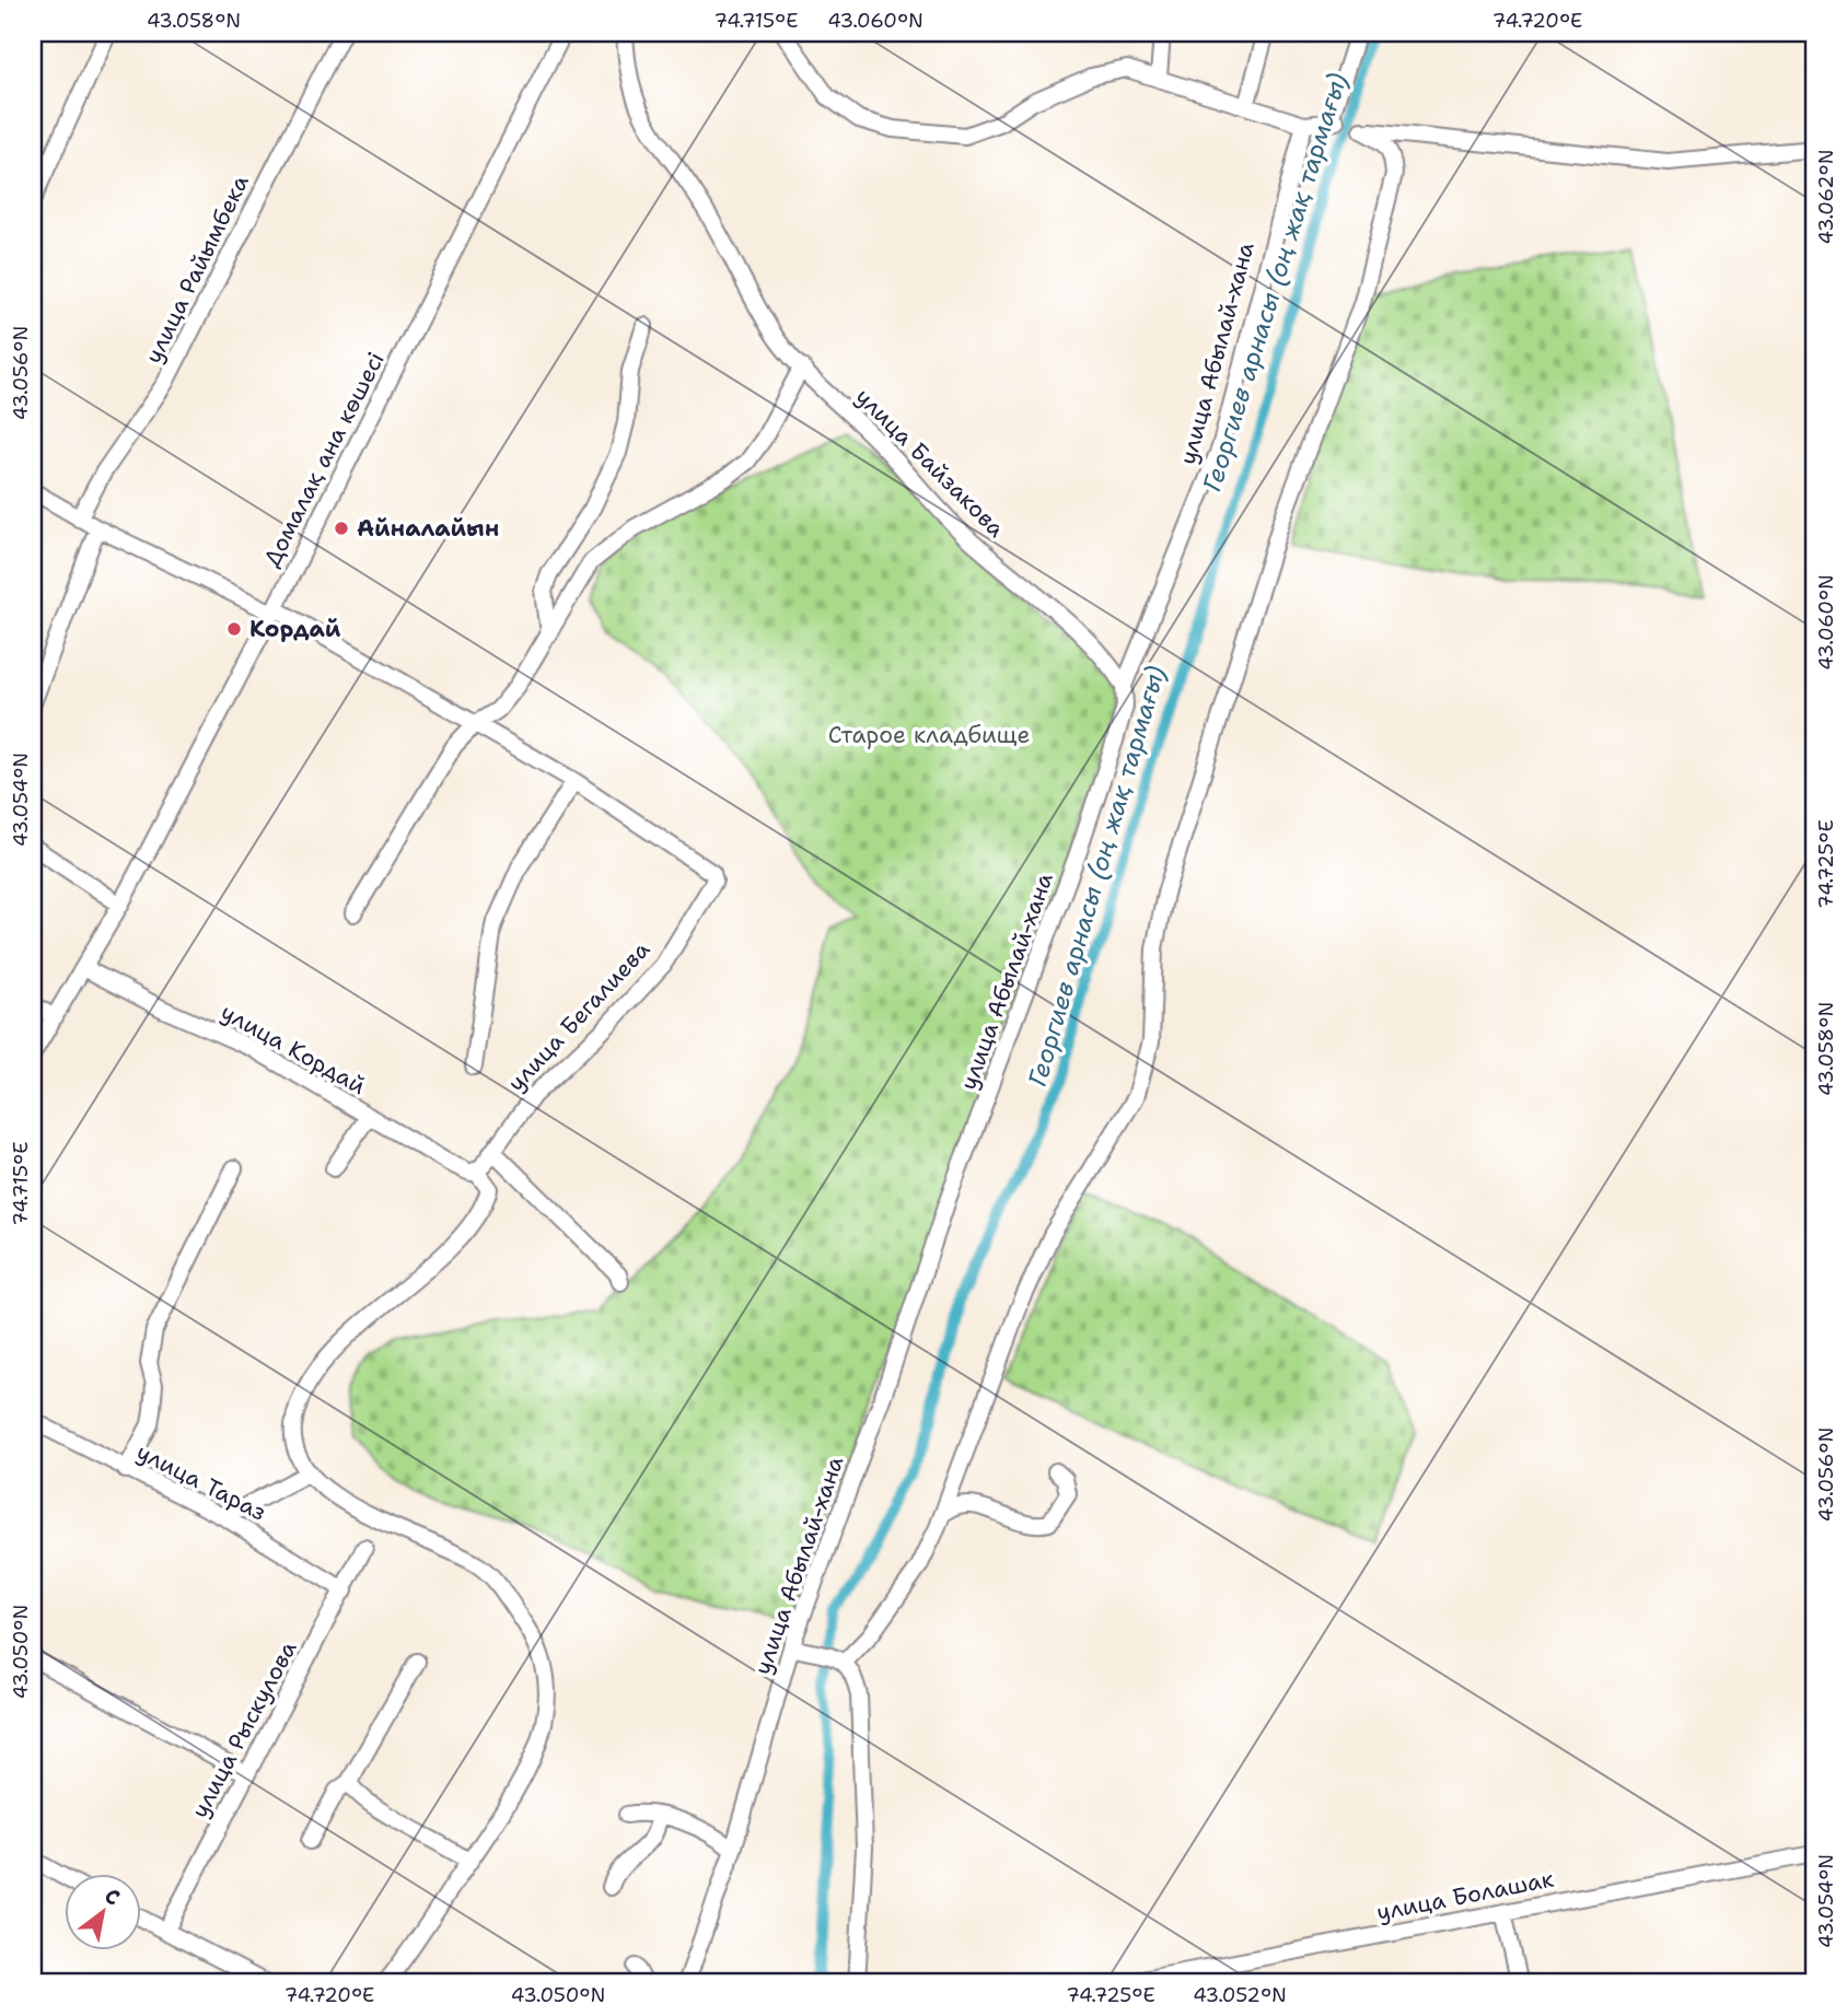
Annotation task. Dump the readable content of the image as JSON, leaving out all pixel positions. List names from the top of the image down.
{
  "streets": {
    "street": [
      "улица Райымбека",
      "улица Абылай-хана",
      "Домалақ ана көшесі",
      "улица Байзакова",
      "улица Бегалиева",
      "улица Кордай",
      "улица Тараз",
      "улица Рыскулова",
      "улица Болашак"
    ]
  },
  "crossings": [
    ["улица Райымбека", "улица Бегалиева"],
    ["улица Абылай-хана", "улица Байзакова"],
    ["Домалақ ана көшесі", "улица Бегалиева"],
    ["Домалақ ана көшесі", "улица Кордай"],
    ["улица Бегалиева", "улица Кордай"],
    ["улица Тараз", "улица Рыскулова"]
  ],
  "water": ["Георгиев арнасы (оң жақ тармағы)"],
  "parks": ["Старое кладбище"],
  "places": ["Айналайын", "Кордай"],
  "north": "top right",
  "coordinates": [
    "43.058°N",
    "74.715°E",
    "43.060°N",
    "74.720°E",
    "43.062°N",
    "43.056°N",
    "43.054°N",
    "74.725°E",
    "43.050°N",
    "43.052°N"
  ]
}
